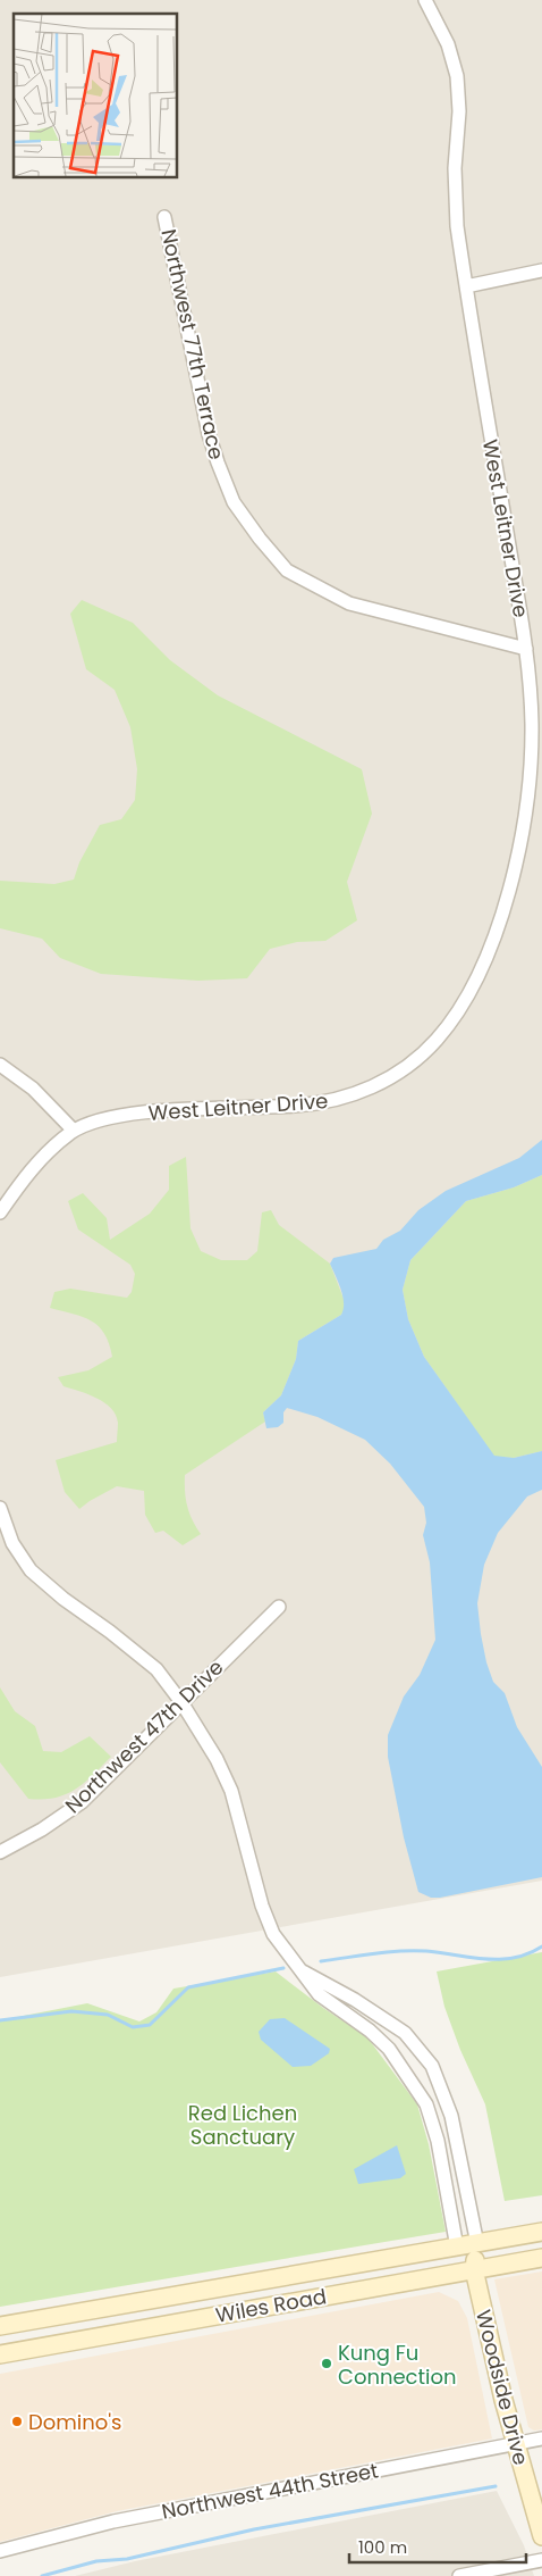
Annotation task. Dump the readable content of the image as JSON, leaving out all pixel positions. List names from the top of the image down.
{
  "streets": {
    "main road": ["Wiles Road", "Woodside Drive"],
    "street": [
      "Northwest 77th Terrace",
      "West Leitner Drive",
      "Northwest 47th Drive",
      "Northwest 44th Street"
    ]
  },
  "crossings": [
    ["Northwest 77th Terrace", "West Leitner Drive"],
    ["Wiles Road", "Woodside Drive"],
    ["Woodside Drive", "Northwest 44th Street"]
  ],
  "parks": ["Red Lichen Sanctuary"],
  "places": ["Kung Fu Connection", "Domino's"],
  "scale_bar": "100 m"
}
